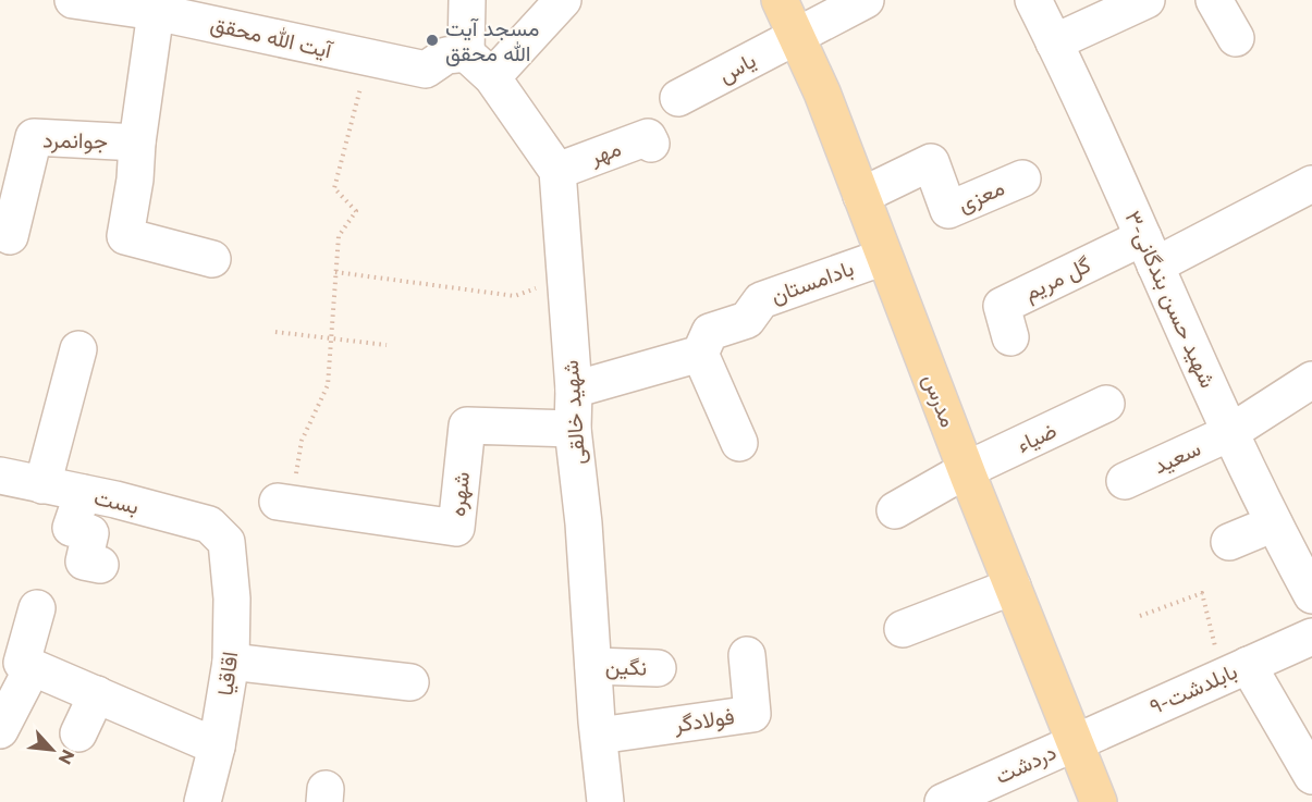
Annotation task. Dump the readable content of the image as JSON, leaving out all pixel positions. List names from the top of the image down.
{
  "streets": {
    "main road": ["مدرس"],
    "street": [
      "آیت الله محقق",
      "یاس",
      "جوانمرد",
      "مهر",
      "معزی",
      "گل مریم",
      "بادامستان",
      "۳-شهید حسن بندگانی",
      "شهید خالقی",
      "ضیاء",
      "سعید",
      "شهره",
      "بست",
      "نگین",
      "اقاقیا",
      "۹-بابلدشت",
      "فولادگر",
      "دردشت"
    ]
  },
  "crossings": [
    ["آیت الله محقق", "جوانمرد"],
    ["یاس", "مدرس"],
    ["مهر", "شهید خالقی"],
    ["معزی", "مدرس"],
    ["گل مریم", "۳-شهید حسن بندگانی"],
    ["بادامستان", "مدرس"],
    ["۳-شهید حسن بندگانی", "سعید"],
    ["مدرس", "ضیاء"],
    ["مدرس", "۹-بابلدشت"],
    ["مدرس", "دردشت"],
    ["شهید خالقی", "شهره"],
    ["شهید خالقی", "نگین"],
    ["شهید خالقی", "فولادگر"],
    ["بست", "اقاقیا"],
    ["۹-بابلدشت", "دردشت"]
  ],
  "places": ["مسجد آیت الله محقق"],
  "north": "bottom right"
}
